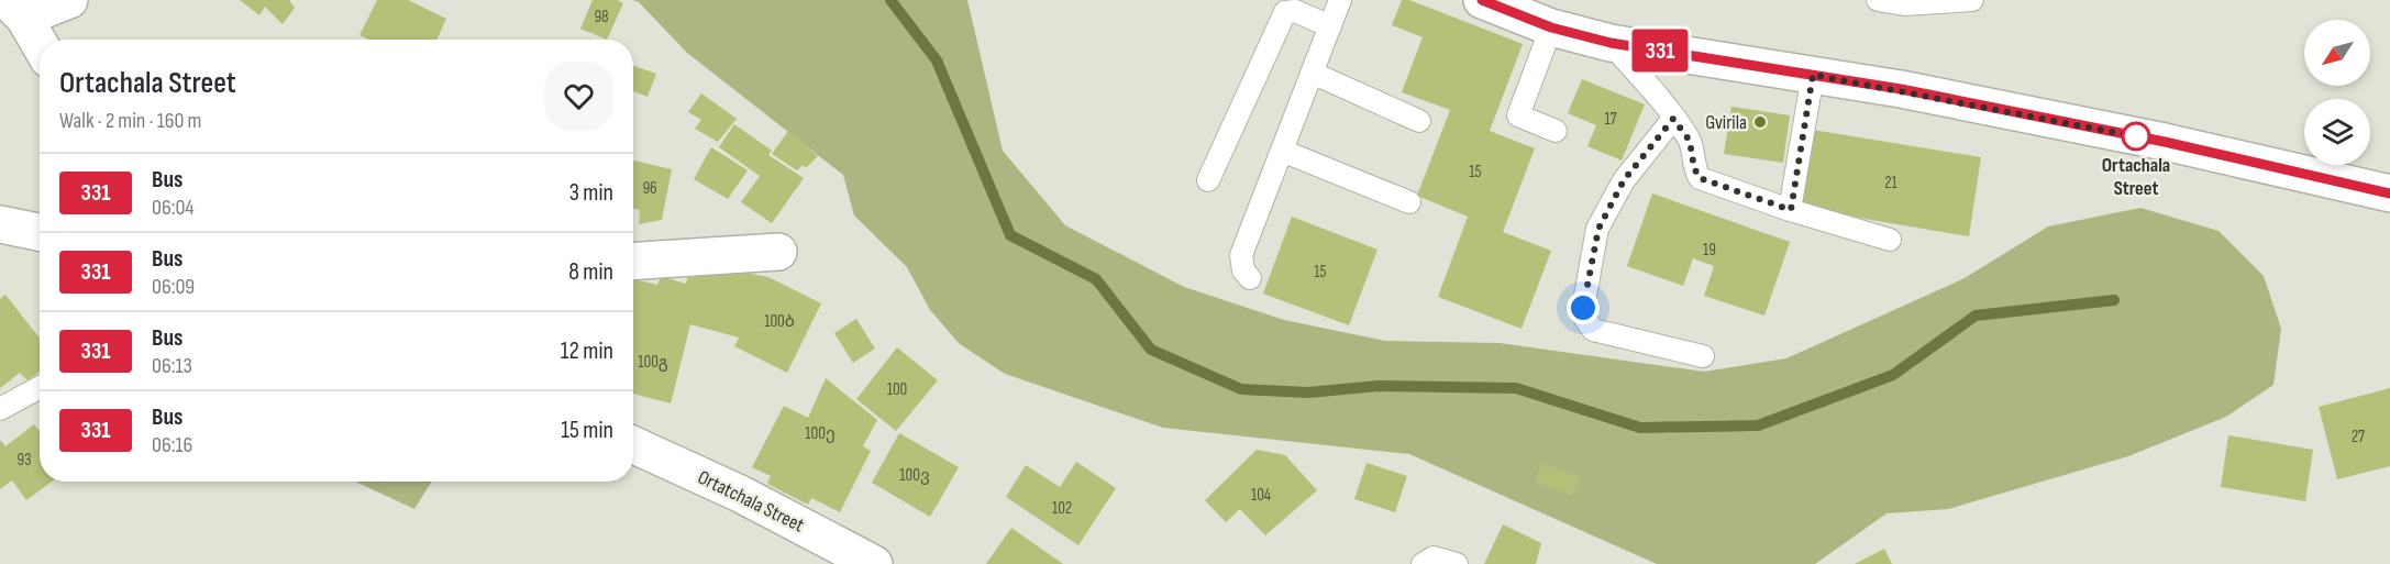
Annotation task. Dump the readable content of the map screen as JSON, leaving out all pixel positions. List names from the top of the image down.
{
  "streets": {
    "street": ["Ortatchala Street"]
  },
  "places": ["Gvirila", "Ortachala Street"],
  "lines": ["bus line 331"],
  "house_numbers": [
    "98",
    "17",
    "15",
    "21",
    "96",
    "19",
    "15",
    "100ბ",
    "100გ",
    "100",
    "100ე",
    "27",
    "93",
    "100ვ",
    "104",
    "102"
  ],
  "north": "bottom left",
  "page": {
    "on_map": "331",
    "heading": ["Ortachala Street", "Walk · 2 min · 160 m"],
    "list": [
      {
        "mark": "331",
        "name": "Bus",
        "note": "06:04",
        "value": "3 min"
      },
      {
        "mark": "331",
        "name": "Bus",
        "note": "06:09",
        "value": "8 min"
      },
      {
        "mark": "331",
        "name": "Bus",
        "note": "06:13",
        "value": "12 min"
      },
      {
        "mark": "331",
        "name": "Bus",
        "note": "06:16",
        "value": "15 min"
      }
    ]
  }
}
